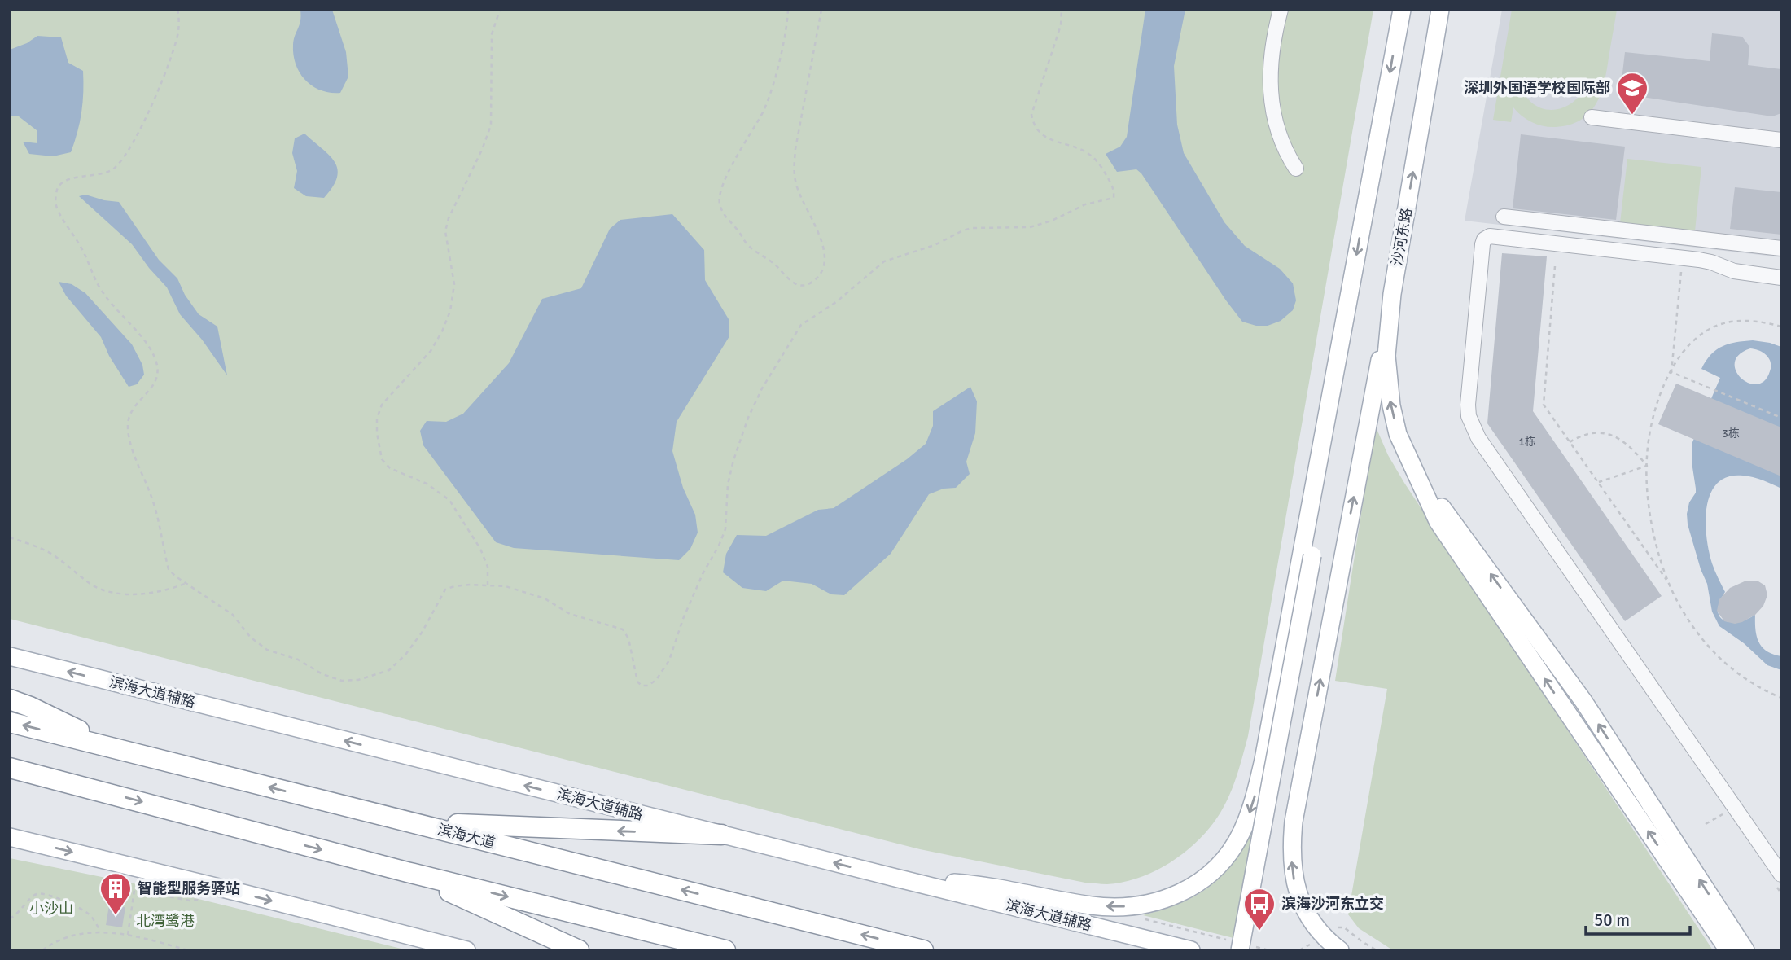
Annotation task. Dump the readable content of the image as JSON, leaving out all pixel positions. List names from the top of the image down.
{
  "streets": {
    "highway": ["滨海大道"],
    "main road": ["沙河东路", "滨海大道辅路"]
  },
  "one_way": ["滨海大道辅路"],
  "parks": ["小沙山", "北湾鹭港"],
  "places": {
    "school or university": ["深圳外国语学校国际部"],
    "building": ["智能型服务驿站"],
    "bus stop": ["滨海沙河东立交"]
  },
  "house_numbers": ["3栋", "1栋"],
  "scale_bar": "50 m"
}
